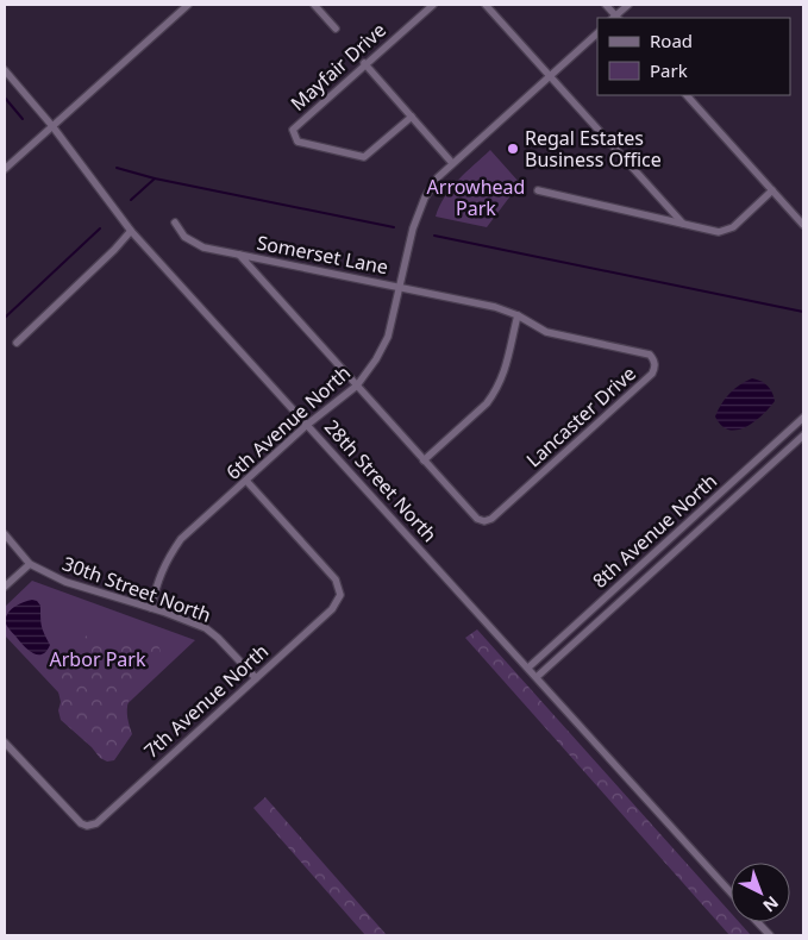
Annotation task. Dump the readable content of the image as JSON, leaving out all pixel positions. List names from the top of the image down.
{
  "streets": {
    "street": [
      "Mayfair Drive",
      "Somerset Lane",
      "Lancaster Drive",
      "6th Avenue North",
      "28th Street North",
      "8th Avenue North",
      "30th Street North",
      "7th Avenue North"
    ]
  },
  "crossings": [
    ["Somerset Lane", "Lancaster Drive"],
    ["Somerset Lane", "6th Avenue North"],
    ["Lancaster Drive", "6th Avenue North"],
    ["6th Avenue North", "28th Street North"],
    ["6th Avenue North", "30th Street North"],
    ["6th Avenue North", "7th Avenue North"],
    ["28th Street North", "8th Avenue North"],
    ["30th Street North", "7th Avenue North"]
  ],
  "parks": ["Arrowhead Park", "Arbor Park"],
  "places": ["Regal Estates Business Office"],
  "legend": ["Road", "Park"],
  "north": "bottom right"
}
